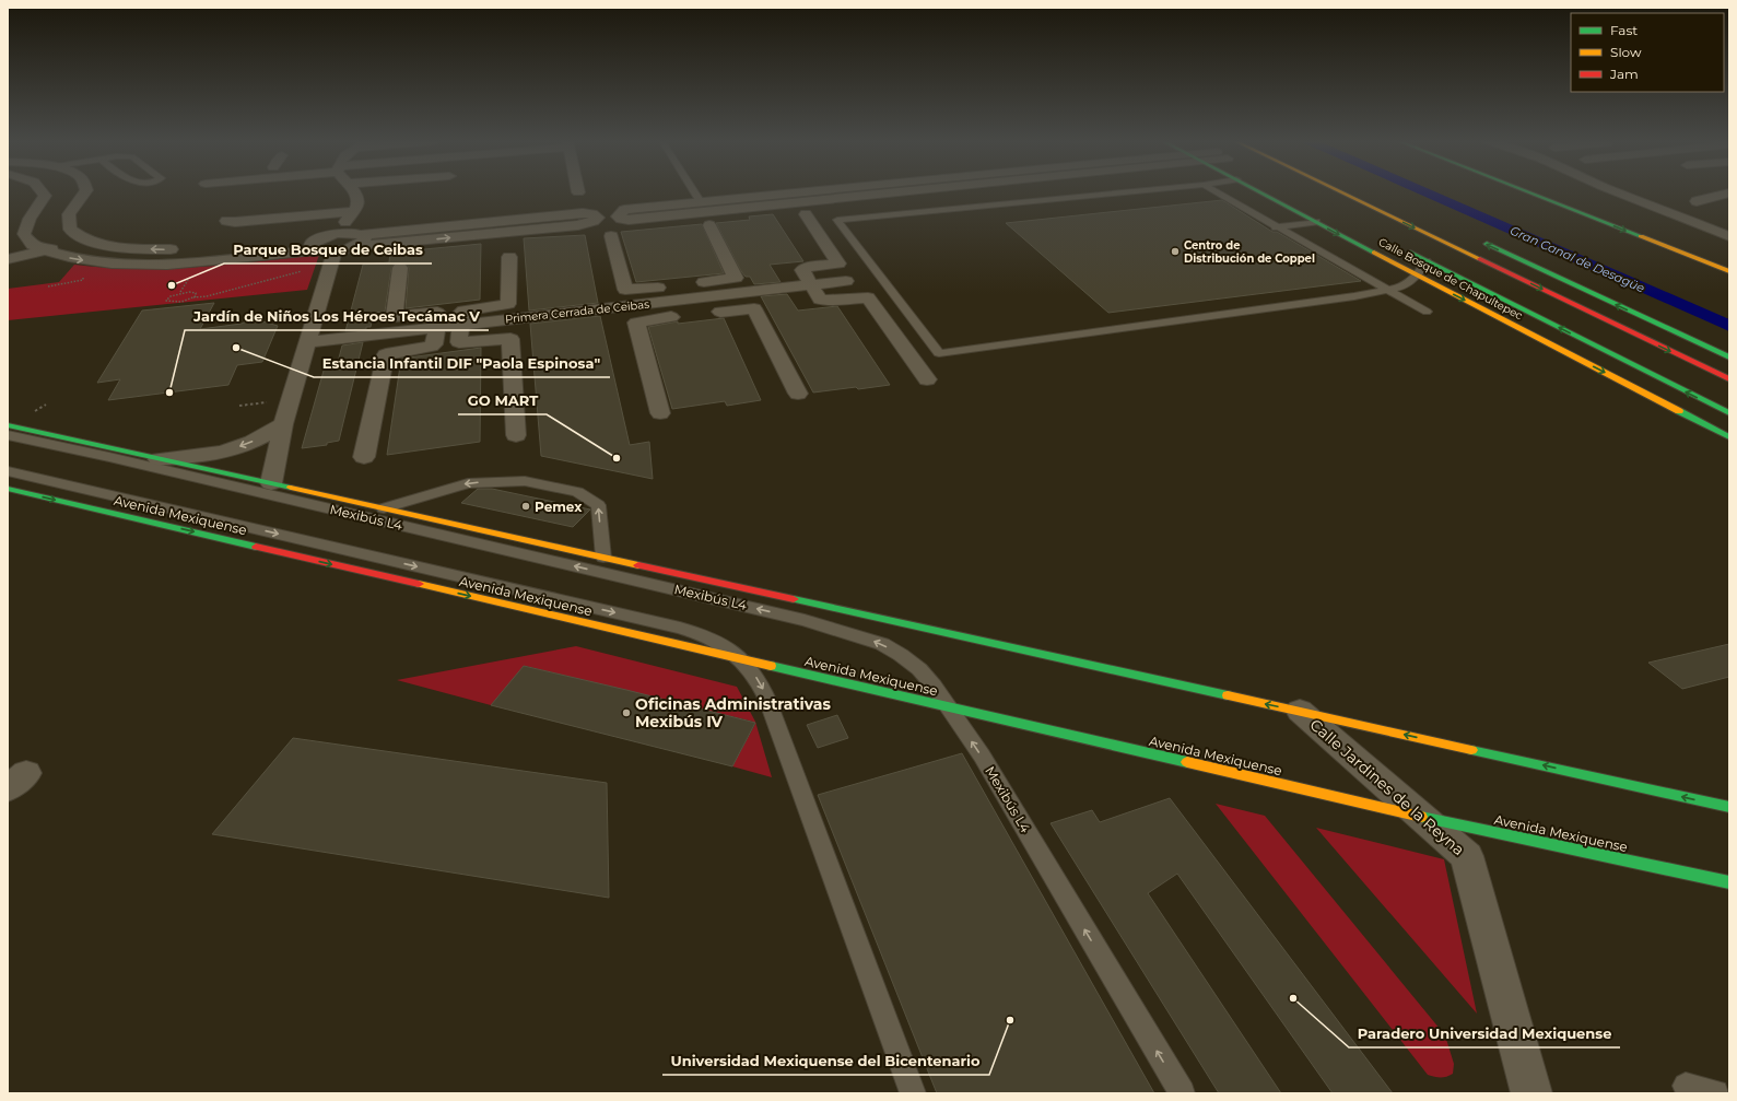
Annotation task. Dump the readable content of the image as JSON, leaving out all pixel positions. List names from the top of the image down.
{
  "streets": {
    "main road": ["Calle Bosque de Chapultepec", "Avenida Mexiquense"],
    "street": ["Primera Cerrada de Ceibas", "Calle Jardines de la Reyna"],
    "lane": ["Mexibús L4"]
  },
  "crossings": [
    ["Avenida Mexiquense", "Mexibús L4"],
    ["Avenida Mexiquense", "Calle Jardines de la Reyna"]
  ],
  "water": ["Gran Canal de Desagüe"],
  "places": [
    "Centro de Distribución de Coppel",
    "Parque Bosque de Ceibas",
    "Estancia Infantil DIF \"Paola Espinosa\"",
    "Jardín de Niños Los Héroes Tecámac V",
    "GO MART",
    "Pemex",
    "Oficinas Administrativas Mexibús IV",
    "Paradero Universidad Mexiquense",
    "Universidad Mexiquense del Bicentenario"
  ],
  "legend": ["Fast", "Slow", "Jam"]
}
